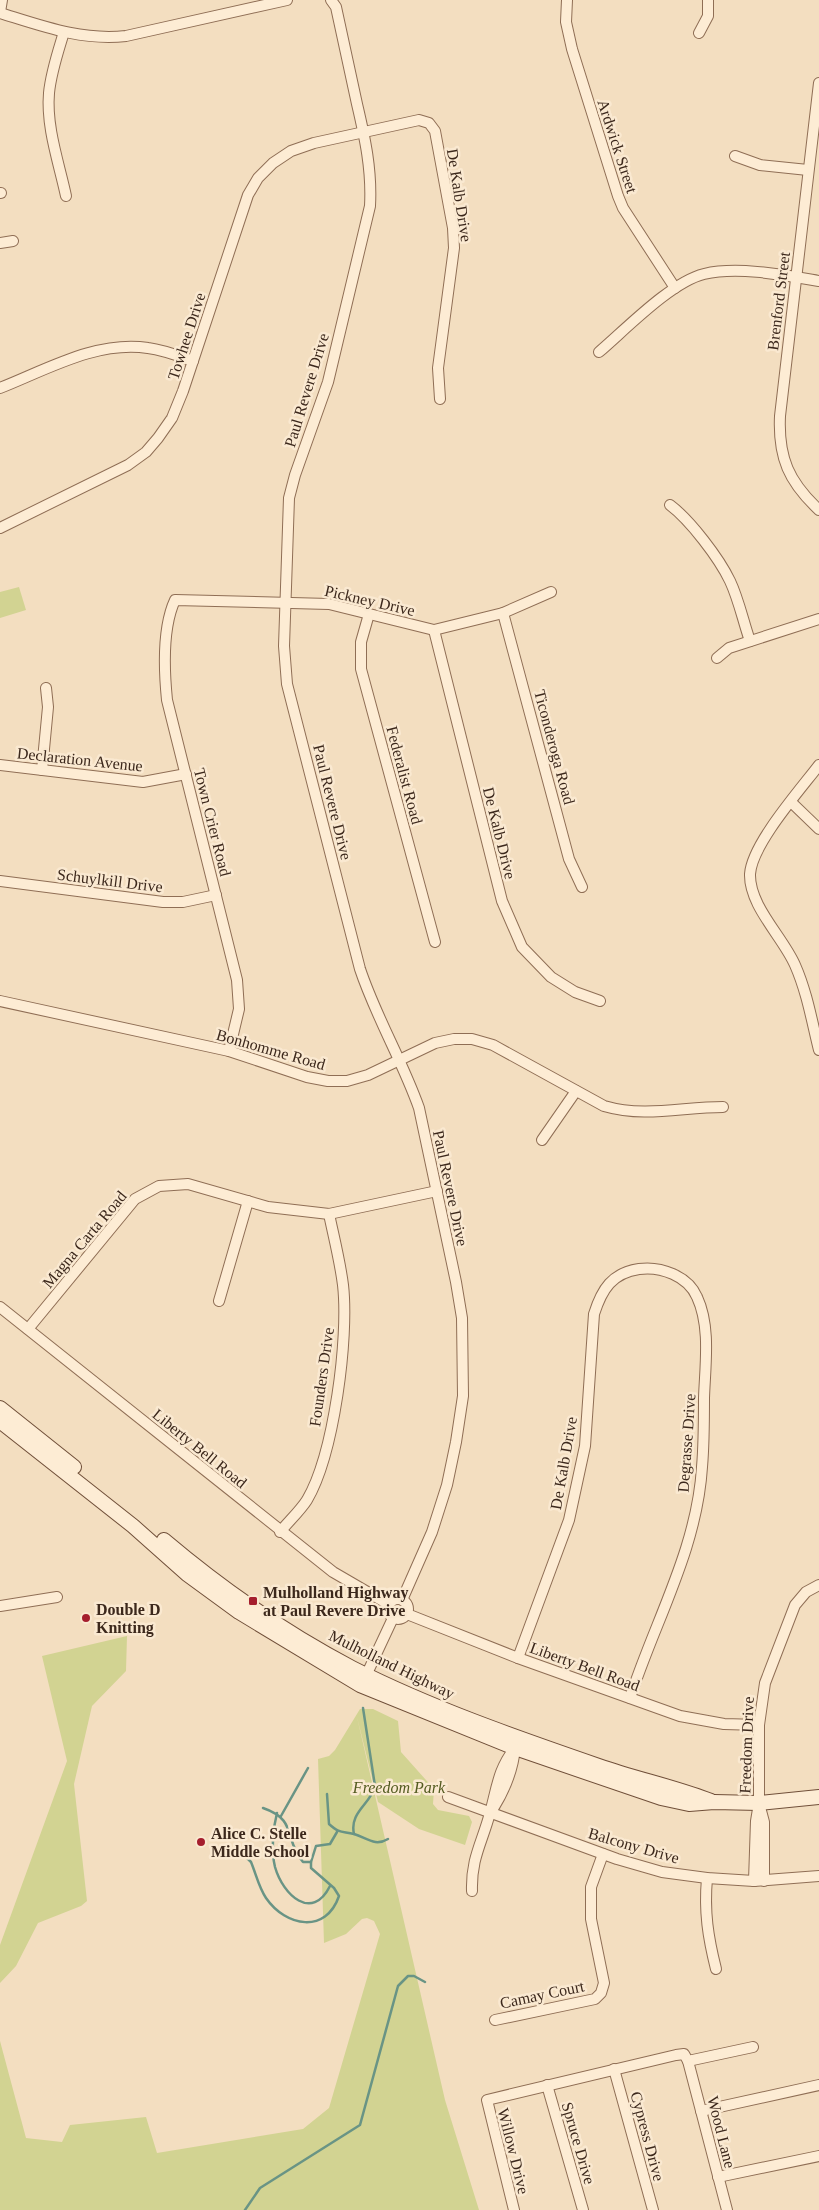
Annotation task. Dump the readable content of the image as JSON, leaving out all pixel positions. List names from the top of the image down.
{
  "streets": {
    "main road": ["Mulholland Highway"],
    "street": [
      "Ardwick Street",
      "De Kalb Drive",
      "Brenford Street",
      "Towhee Drive",
      "Paul Revere Drive",
      "Pickney Drive",
      "Ticonderoga Road",
      "Declaration Avenue",
      "Federalist Road",
      "Town Crier Road",
      "Schuylkill Drive",
      "Bonhomme Road",
      "Magna Carta Road",
      "Founders Drive",
      "Degrasse Drive",
      "Liberty Bell Road",
      "Freedom Drive",
      "Balcony Drive",
      "Camay Court",
      "Wood Lane",
      "Cypress Drive",
      "Spruce Drive",
      "Willow Drive"
    ]
  },
  "crossings": [
    ["De Kalb Drive", "Towhee Drive"],
    ["De Kalb Drive", "Paul Revere Drive"],
    ["De Kalb Drive", "Pickney Drive"],
    ["De Kalb Drive", "Degrasse Drive"],
    ["De Kalb Drive", "Liberty Bell Road"],
    ["Towhee Drive", "Paul Revere Drive"],
    ["Paul Revere Drive", "Pickney Drive"],
    ["Paul Revere Drive", "Bonhomme Road"],
    ["Paul Revere Drive", "Magna Carta Road"],
    ["Paul Revere Drive", "Liberty Bell Road"],
    ["Pickney Drive", "Ticonderoga Road"],
    ["Pickney Drive", "Federalist Road"],
    ["Pickney Drive", "Town Crier Road"],
    ["Declaration Avenue", "Town Crier Road"],
    ["Town Crier Road", "Schuylkill Drive"],
    ["Town Crier Road", "Bonhomme Road"],
    ["Magna Carta Road", "Founders Drive"],
    ["Magna Carta Road", "Liberty Bell Road"],
    ["Founders Drive", "Liberty Bell Road"],
    ["Degrasse Drive", "Liberty Bell Road"],
    ["Liberty Bell Road", "Freedom Drive"],
    ["Mulholland Highway", "Freedom Drive"],
    ["Freedom Drive", "Balcony Drive"],
    ["Balcony Drive", "Camay Court"],
    ["Spruce Drive", "Willow Drive"]
  ],
  "parks": ["Freedom Park"],
  "places": {
    "transit": ["Mulholland Highway at Paul Revere Drive"],
    "other": ["Double D Knitting", "Alice C. Stelle Middle School"]
  }
}
